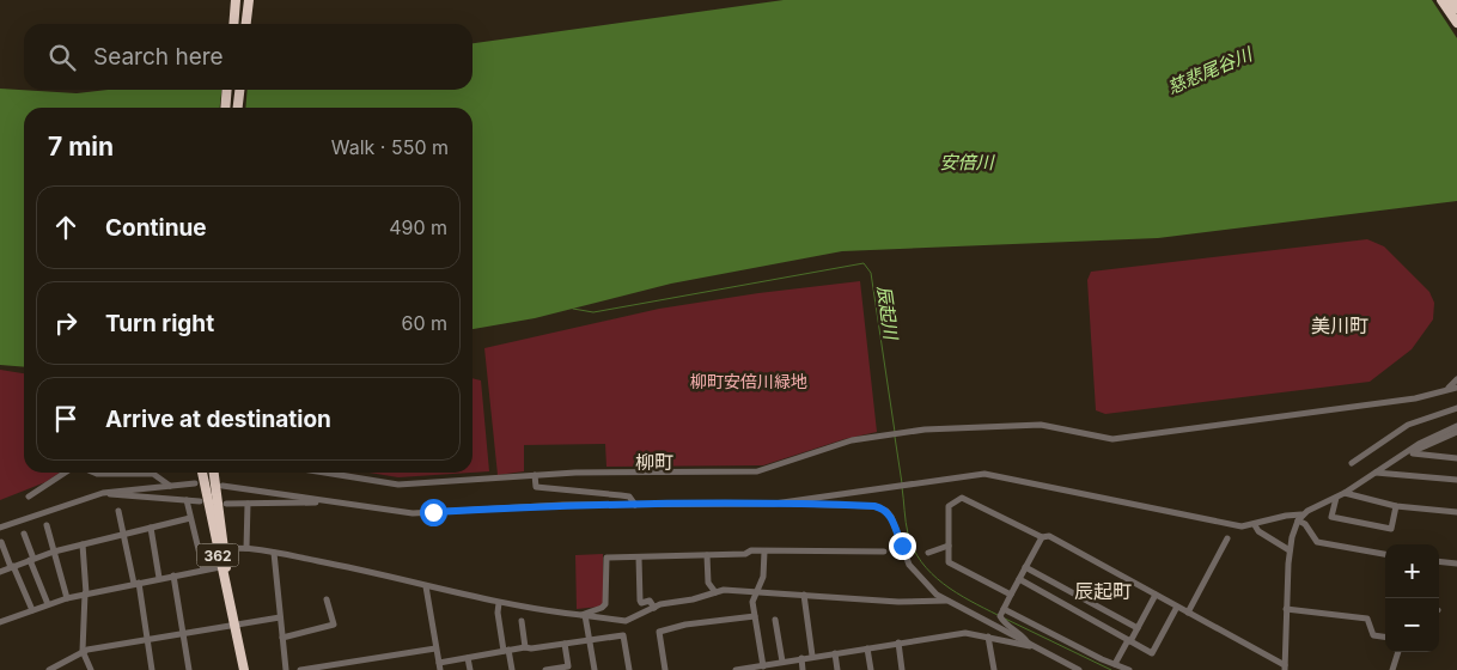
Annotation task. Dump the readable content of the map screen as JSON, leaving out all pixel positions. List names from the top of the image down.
{
  "streets": {
    "highway": ["362"]
  },
  "districts": ["美川町", "柳町", "辰起町"],
  "water": ["慈悲尾谷川", "安倍川", "辰起川"],
  "parks": ["柳町安倍川緑地"],
  "page": {
    "search": "Search here",
    "heading": ["7 min", "Walk · 550 m"],
    "list": [
      ["Continue", "490 m"],
      ["Turn right", "60 m"],
      "Arrive at destination"
    ],
    "map_buttons": ["+", "−"]
  }
}
